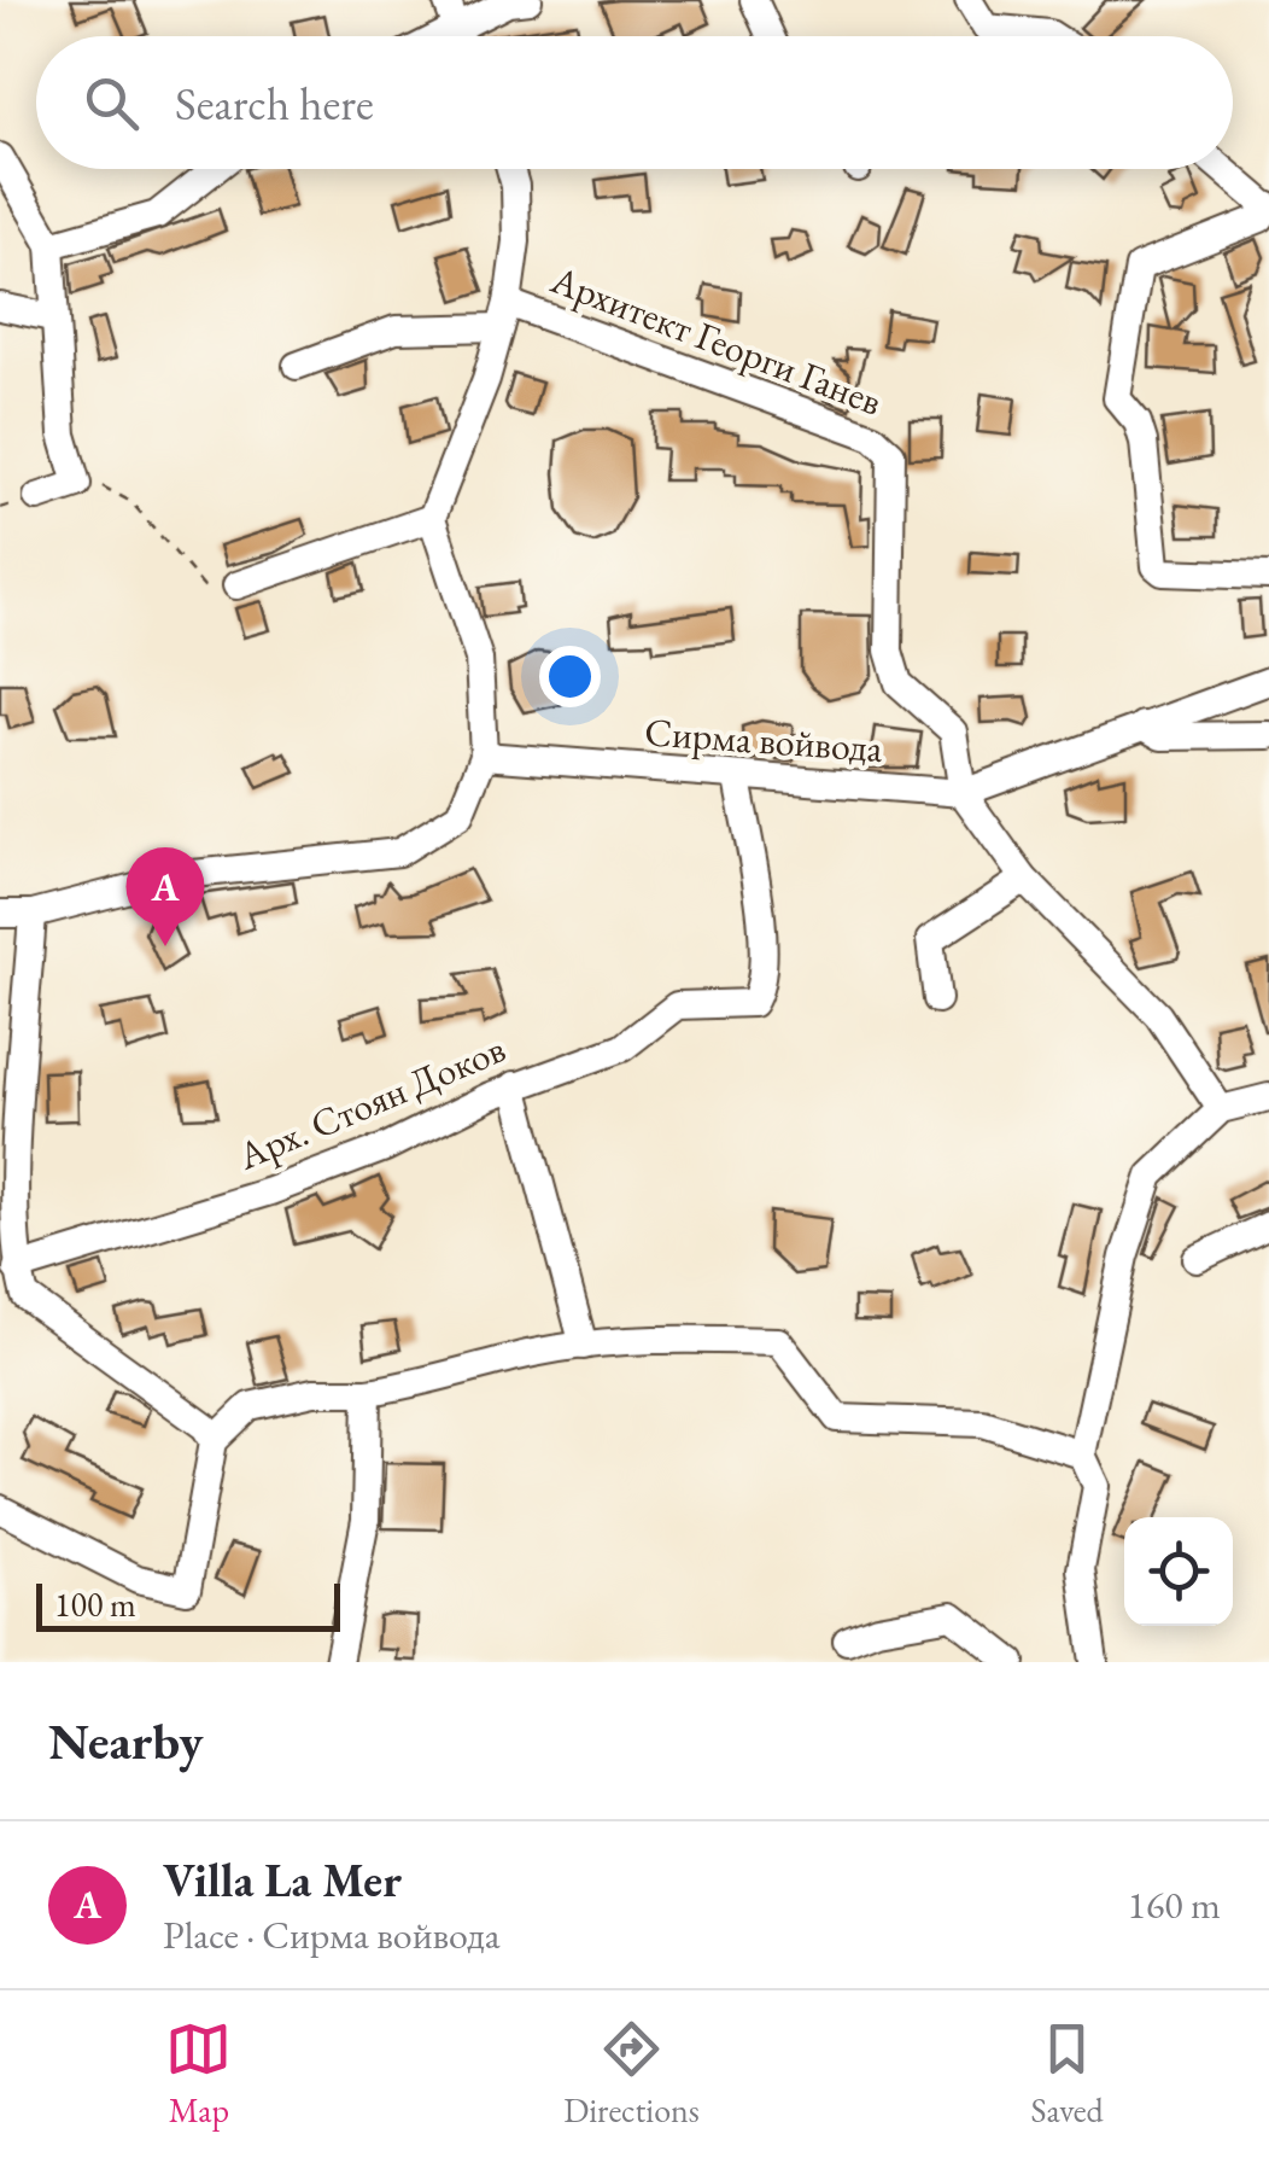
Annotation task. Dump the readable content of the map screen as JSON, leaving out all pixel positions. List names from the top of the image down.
{
  "streets": {
    "street": ["Архитект Георги Ганев", "Сирма войвода", "Арх. Стоян Доков"]
  },
  "crossings": [
    ["Архитект Георги Ганев", "Сирма войвода"],
    ["Сирма войвода", "Арх. Стоян Доков"]
  ],
  "scale_bar": "100 m",
  "page": {
    "search": "Search here",
    "pins": "A",
    "scale": "100 m",
    "heading": "Nearby",
    "list": [
      {
        "mark": "A",
        "name": "Villa La Mer",
        "note": "Place · Сирма войвода",
        "value": "160 m"
      }
    ],
    "nav": ["Map", "Directions", "Saved"]
  }
}
